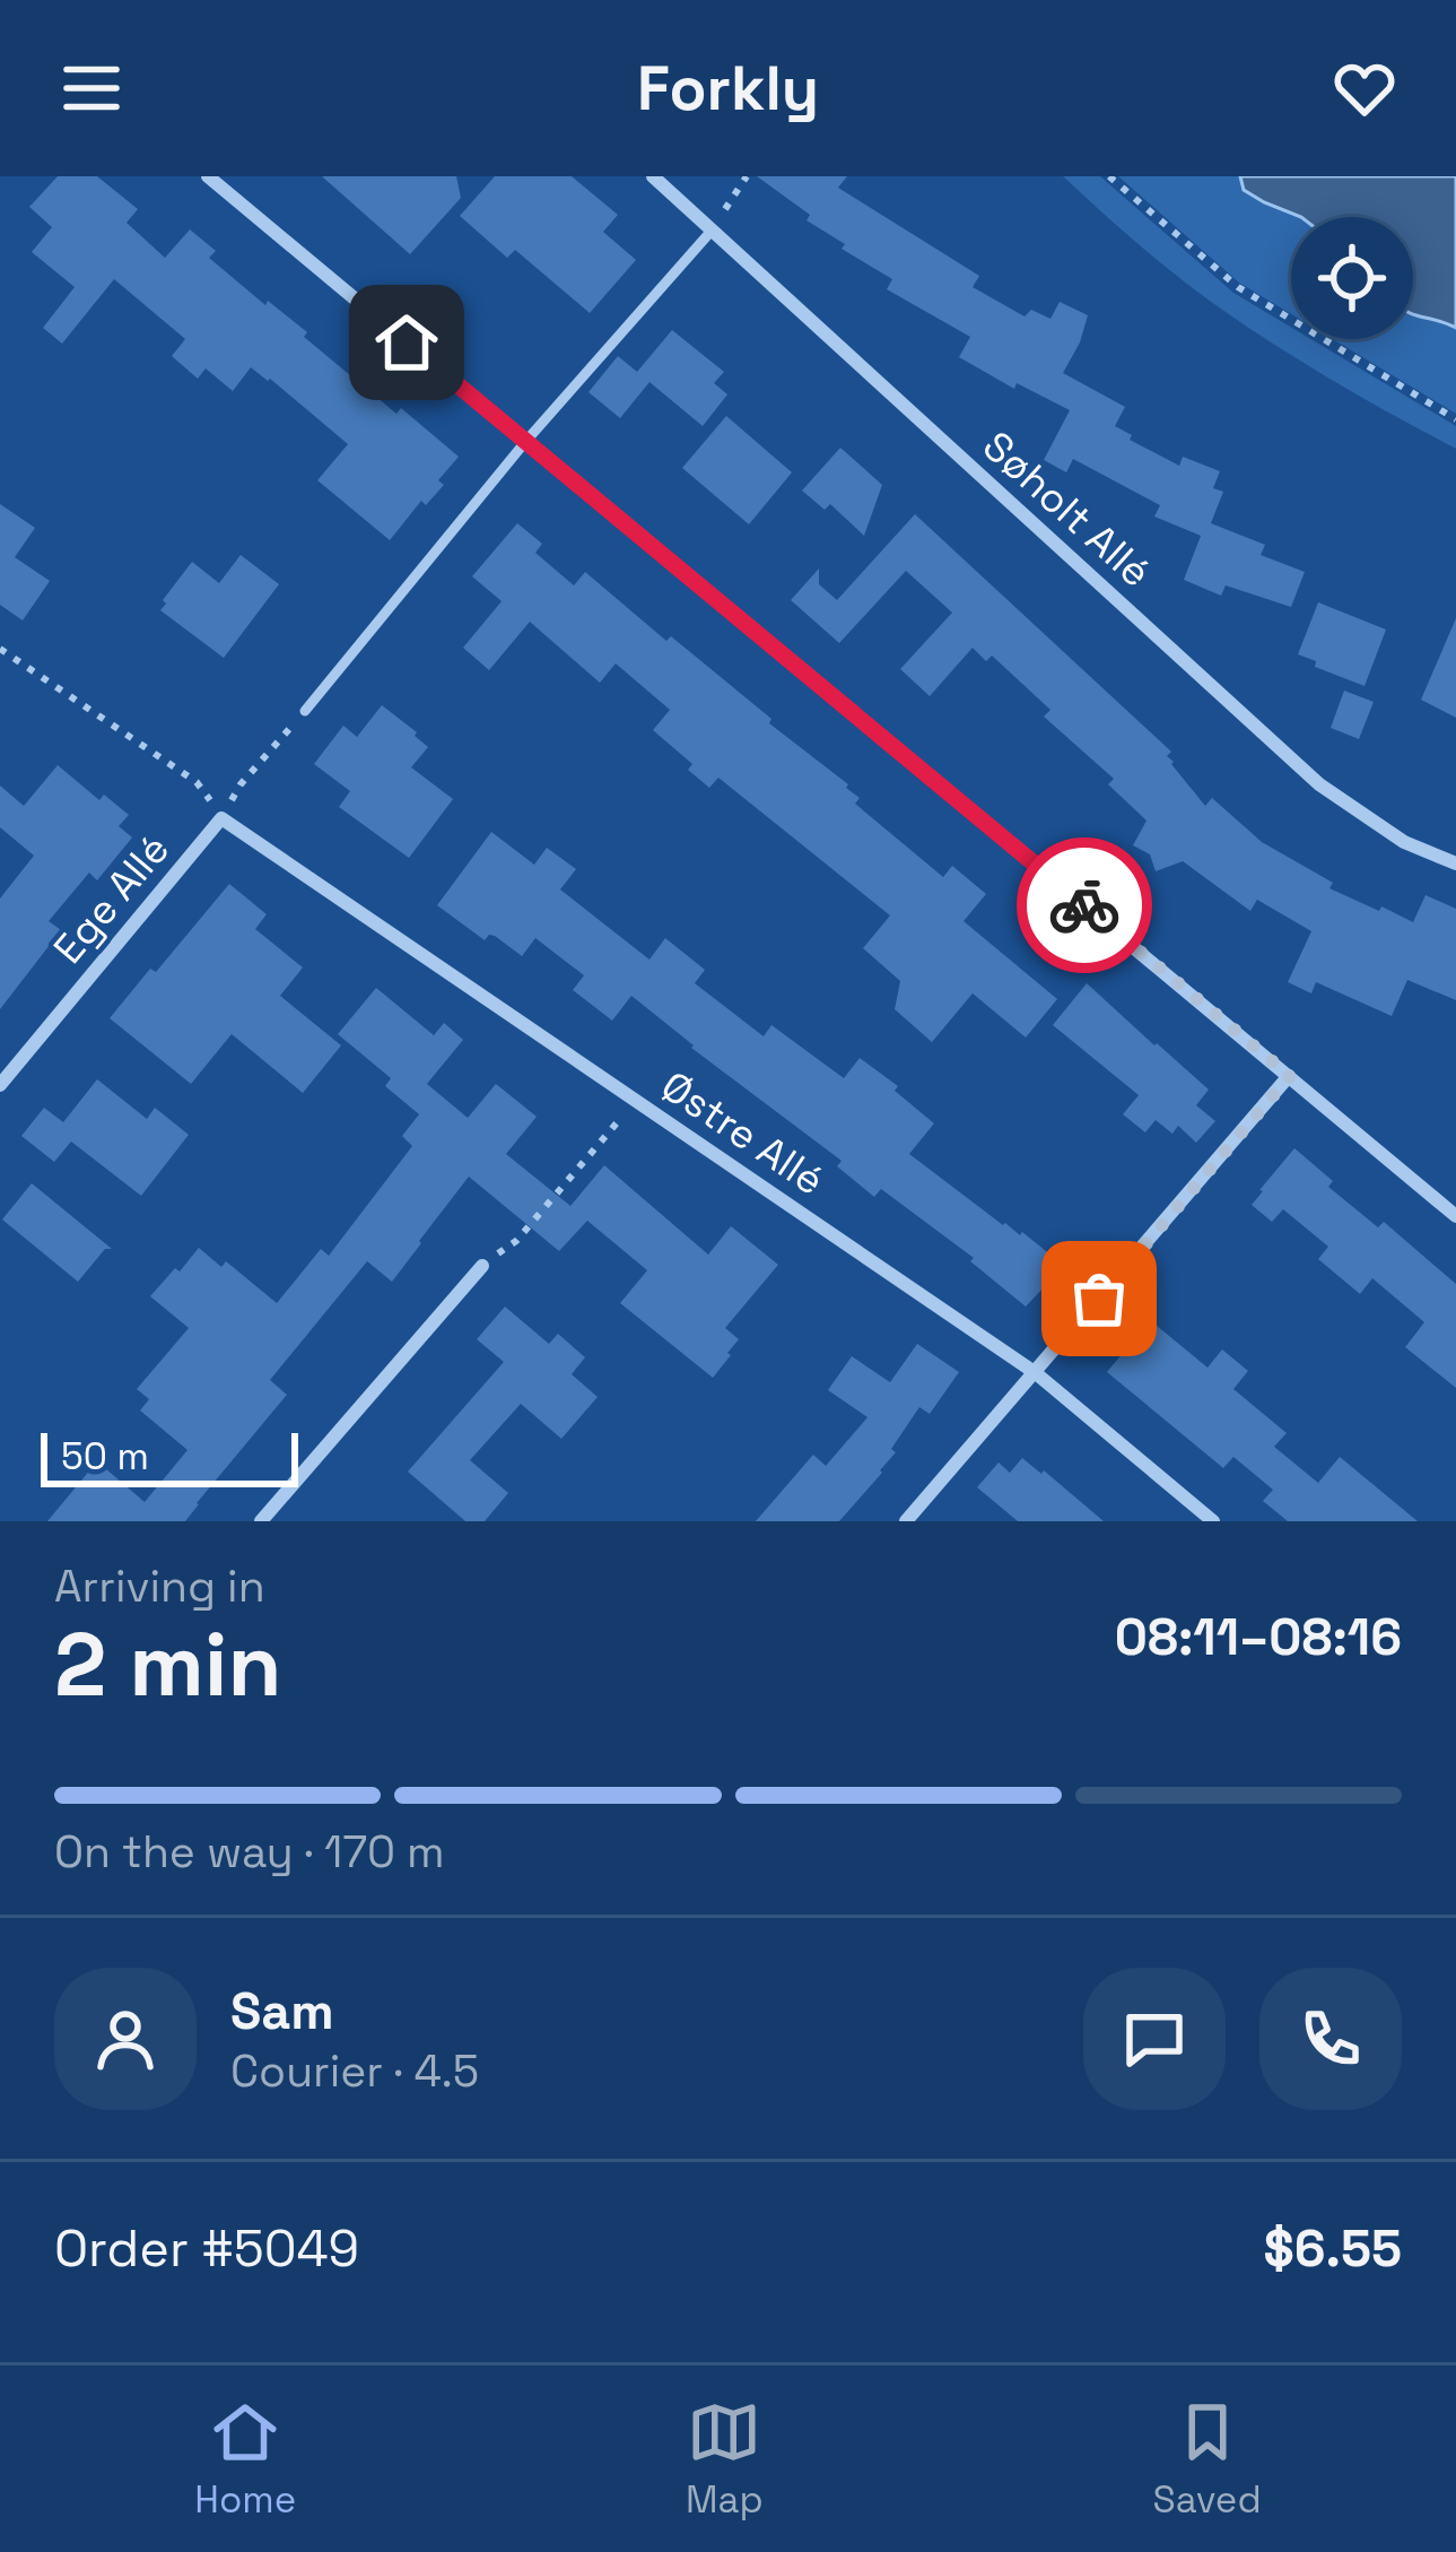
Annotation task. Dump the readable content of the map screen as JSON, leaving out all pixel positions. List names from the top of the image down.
{
  "streets": {
    "street": ["Søholt Allé", "Ege Allé", "Østre Allé"]
  },
  "crossings": [
    ["Ege Allé", "Østre Allé"]
  ],
  "scale_bar": "50 m",
  "page": {
    "header": "Forkly",
    "scale": "50 m",
    "heading": ["2 min", "Arriving in", "08:11–08:16"],
    "panel": [
      "Sam",
      "Courier · 4.5",
      "Order #5049",
      "$6.55"
    ],
    "bar": "On the way · 170 m",
    "tabs": ["Home", "Map", "Saved"]
  }
}
